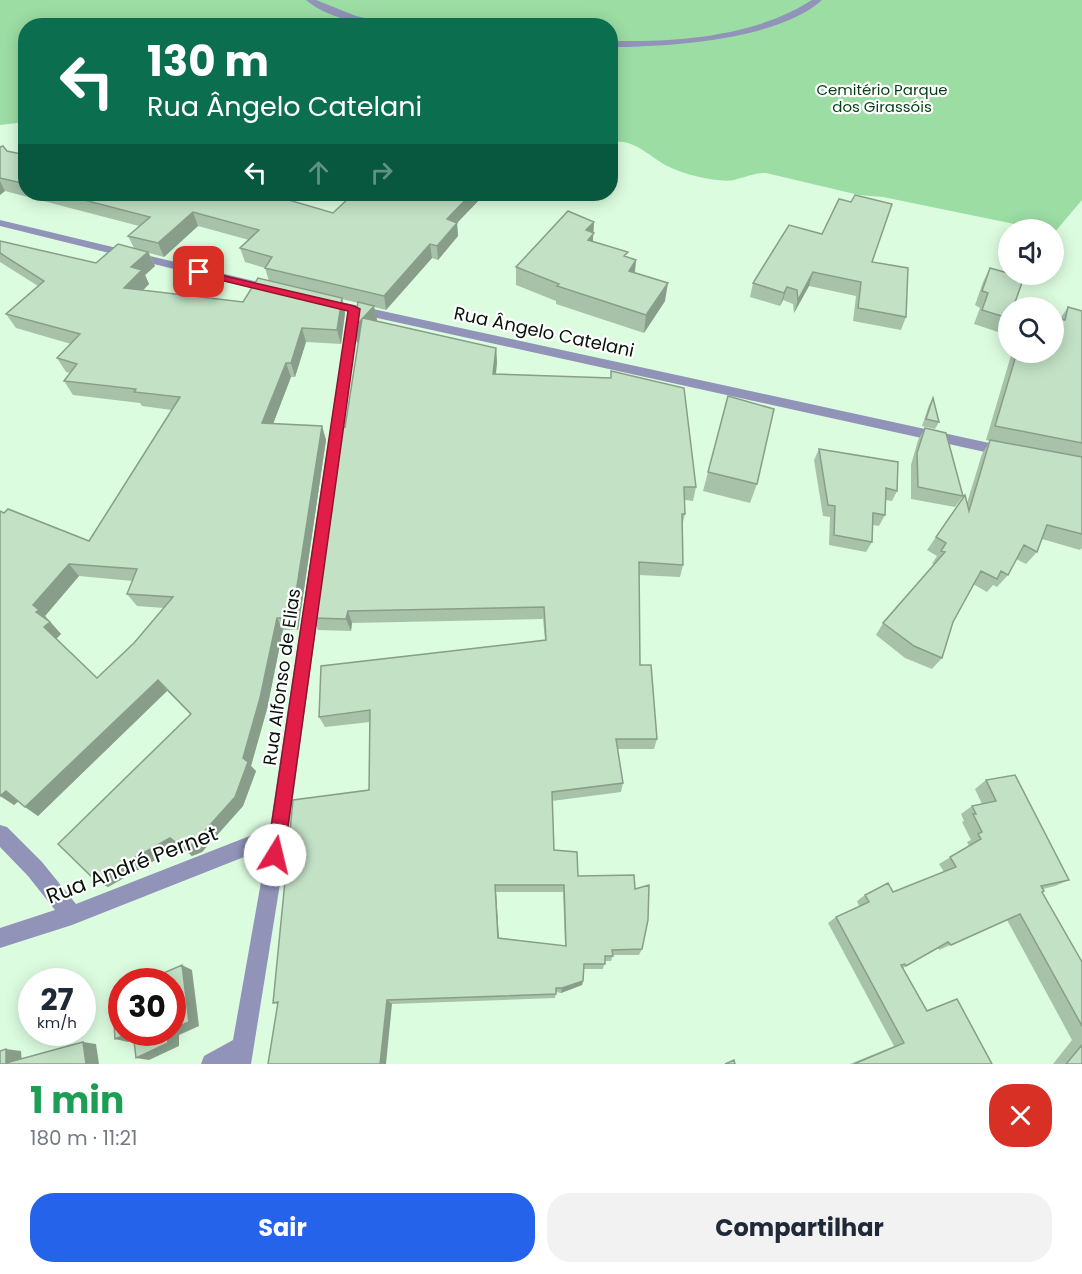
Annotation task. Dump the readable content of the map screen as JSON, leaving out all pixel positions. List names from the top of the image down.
{
  "streets": {
    "street": ["Rua Ângelo Catelani", "Rua Alfonso de Elias", "Rua André Pernet"]
  },
  "crossings": [
    ["Rua Ângelo Catelani", "Rua Alfonso de Elias"],
    ["Rua Alfonso de Elias", "Rua André Pernet"]
  ],
  "parks": ["Cemitério Parque dos Girassóis"],
  "page": {
    "turn": ["130 m", "Rua Ângelo Catelani"],
    "speed": "27 km/h",
    "limit": "30",
    "heading": ["1 min", "180 m · 11:21"],
    "buttons": ["Sair", "Compartilhar"]
  }
}
